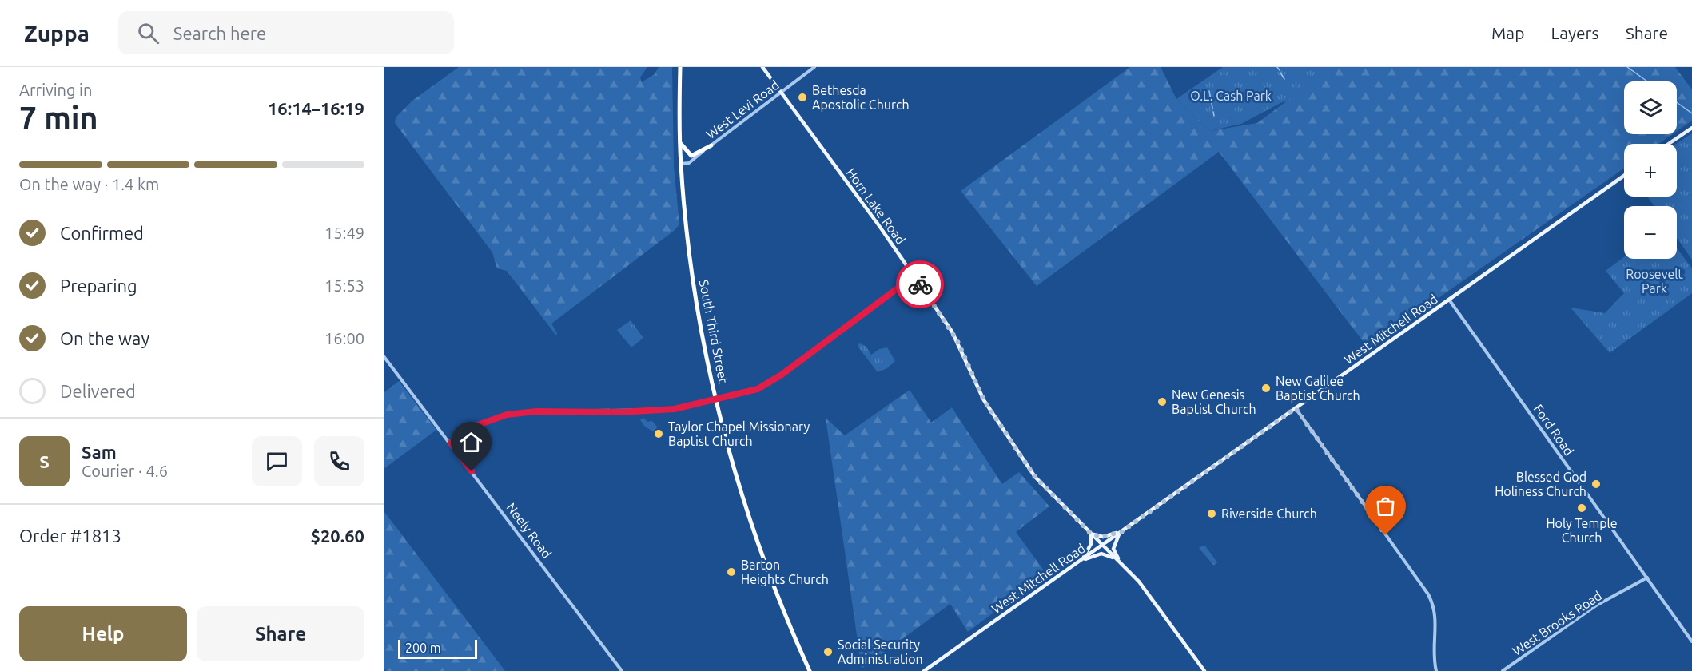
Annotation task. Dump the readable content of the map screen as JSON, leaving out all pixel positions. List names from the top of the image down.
{
  "streets": {
    "highway": ["South Third Street"],
    "main road": ["Horn Lake Road", "West Mitchell Road"],
    "street": [
      "West Levi Road",
      "Ford Road",
      "Neely Road",
      "West Brooks Road"
    ]
  },
  "crossings": [
    ["West Levi Road", "Horn Lake Road"],
    ["West Levi Road", "South Third Street"],
    ["Horn Lake Road", "West Mitchell Road"],
    ["West Mitchell Road", "Ford Road"],
    ["Ford Road", "West Brooks Road"]
  ],
  "parks": ["O.L. Cash Park", "Roosevelt Park"],
  "places": [
    "Bethesda Apostolic Church",
    "New Galilee Baptist Church",
    "New Genesis Baptist Church",
    "Taylor Chapel Missionary Baptist Church",
    "Blessed God Holiness Church",
    "Holy Temple Church",
    "Riverside Church",
    "Barton Heights Church",
    "Social Security Administration"
  ],
  "scale_bar": "200 m",
  "page": {
    "header": "Zuppa",
    "search": "Search here",
    "nav": ["Map", "Layers", "Share"],
    "heading": ["7 min", "Arriving in", "16:14–16:19"],
    "panel": [
      "Sam",
      "Courier · 4.6",
      "Order #1813",
      "$20.60"
    ],
    "map_buttons": ["+", "−"],
    "bar": "On the way · 1.4 km",
    "list": [
      ["Confirmed", "15:49"],
      ["Preparing", "15:53"],
      ["On the way", "16:00"],
      "Delivered"
    ],
    "round": "S",
    "buttons": ["Help", "Share"],
    "scale": "200 m"
  }
}
